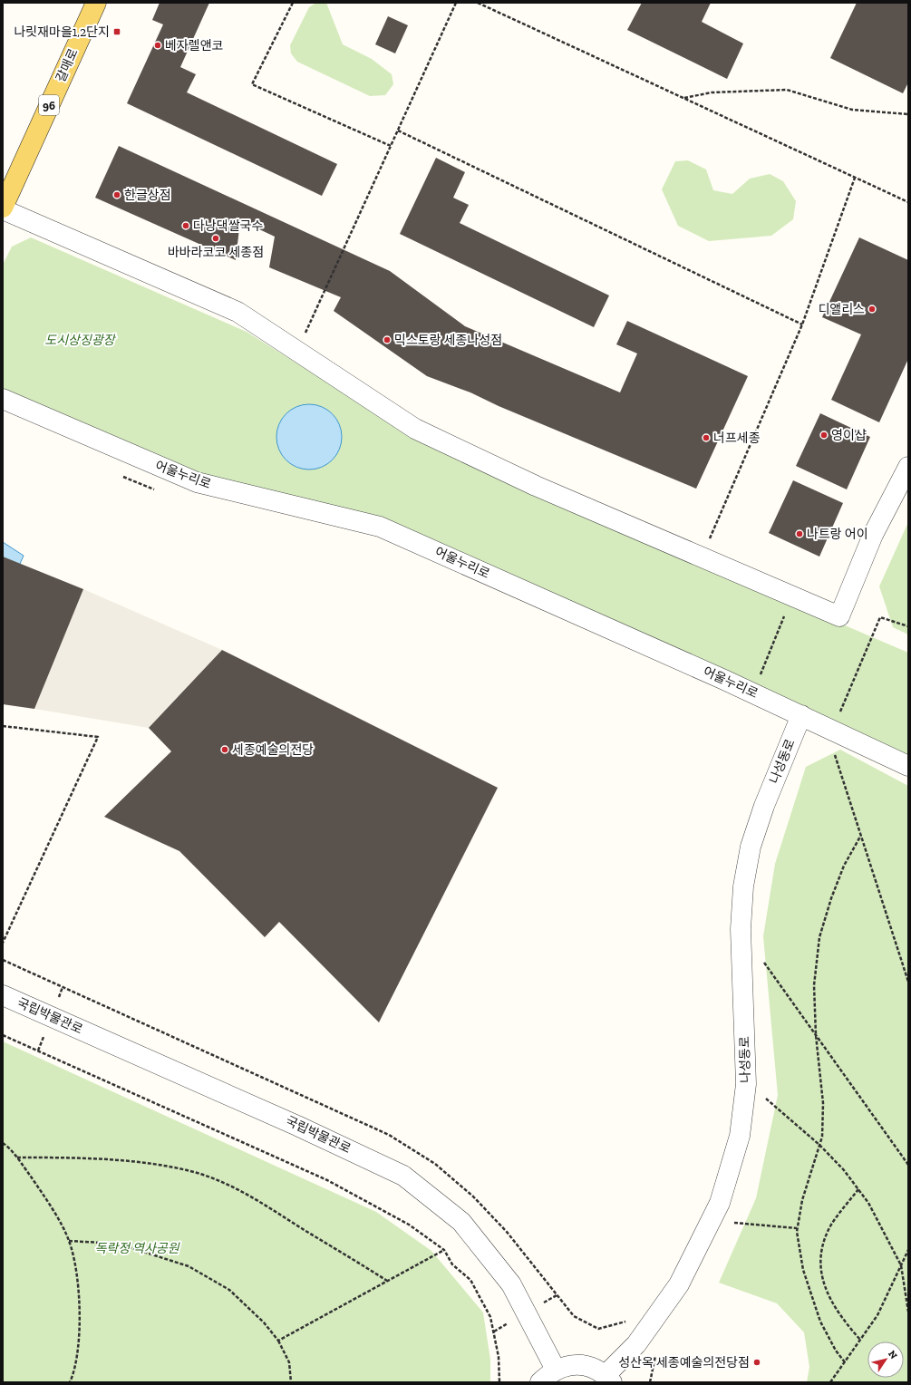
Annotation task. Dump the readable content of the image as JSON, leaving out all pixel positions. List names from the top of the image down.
{
  "streets": {
    "main road": ["갈매로", "96"],
    "street": ["어울누리로", "나성동로", "국립박물관로"]
  },
  "crossings": [
    ["어울누리로", "나성동로"]
  ],
  "parks": ["도시상징광장", "독락정 역사공원"],
  "places": {
    "transit": ["나릿재마을1,2단지"],
    "other": [
      "베자렐앤코",
      "한글상점",
      "다낭댁쌀국수",
      "바바라코코 세종점",
      "디앨리스",
      "믹스토랑 세종나성점",
      "영이샵",
      "너프세종",
      "나트랑 어이",
      "세종예술의전당",
      "성산옥 세종예술의전당점"
    ]
  },
  "north": "top right"
}
